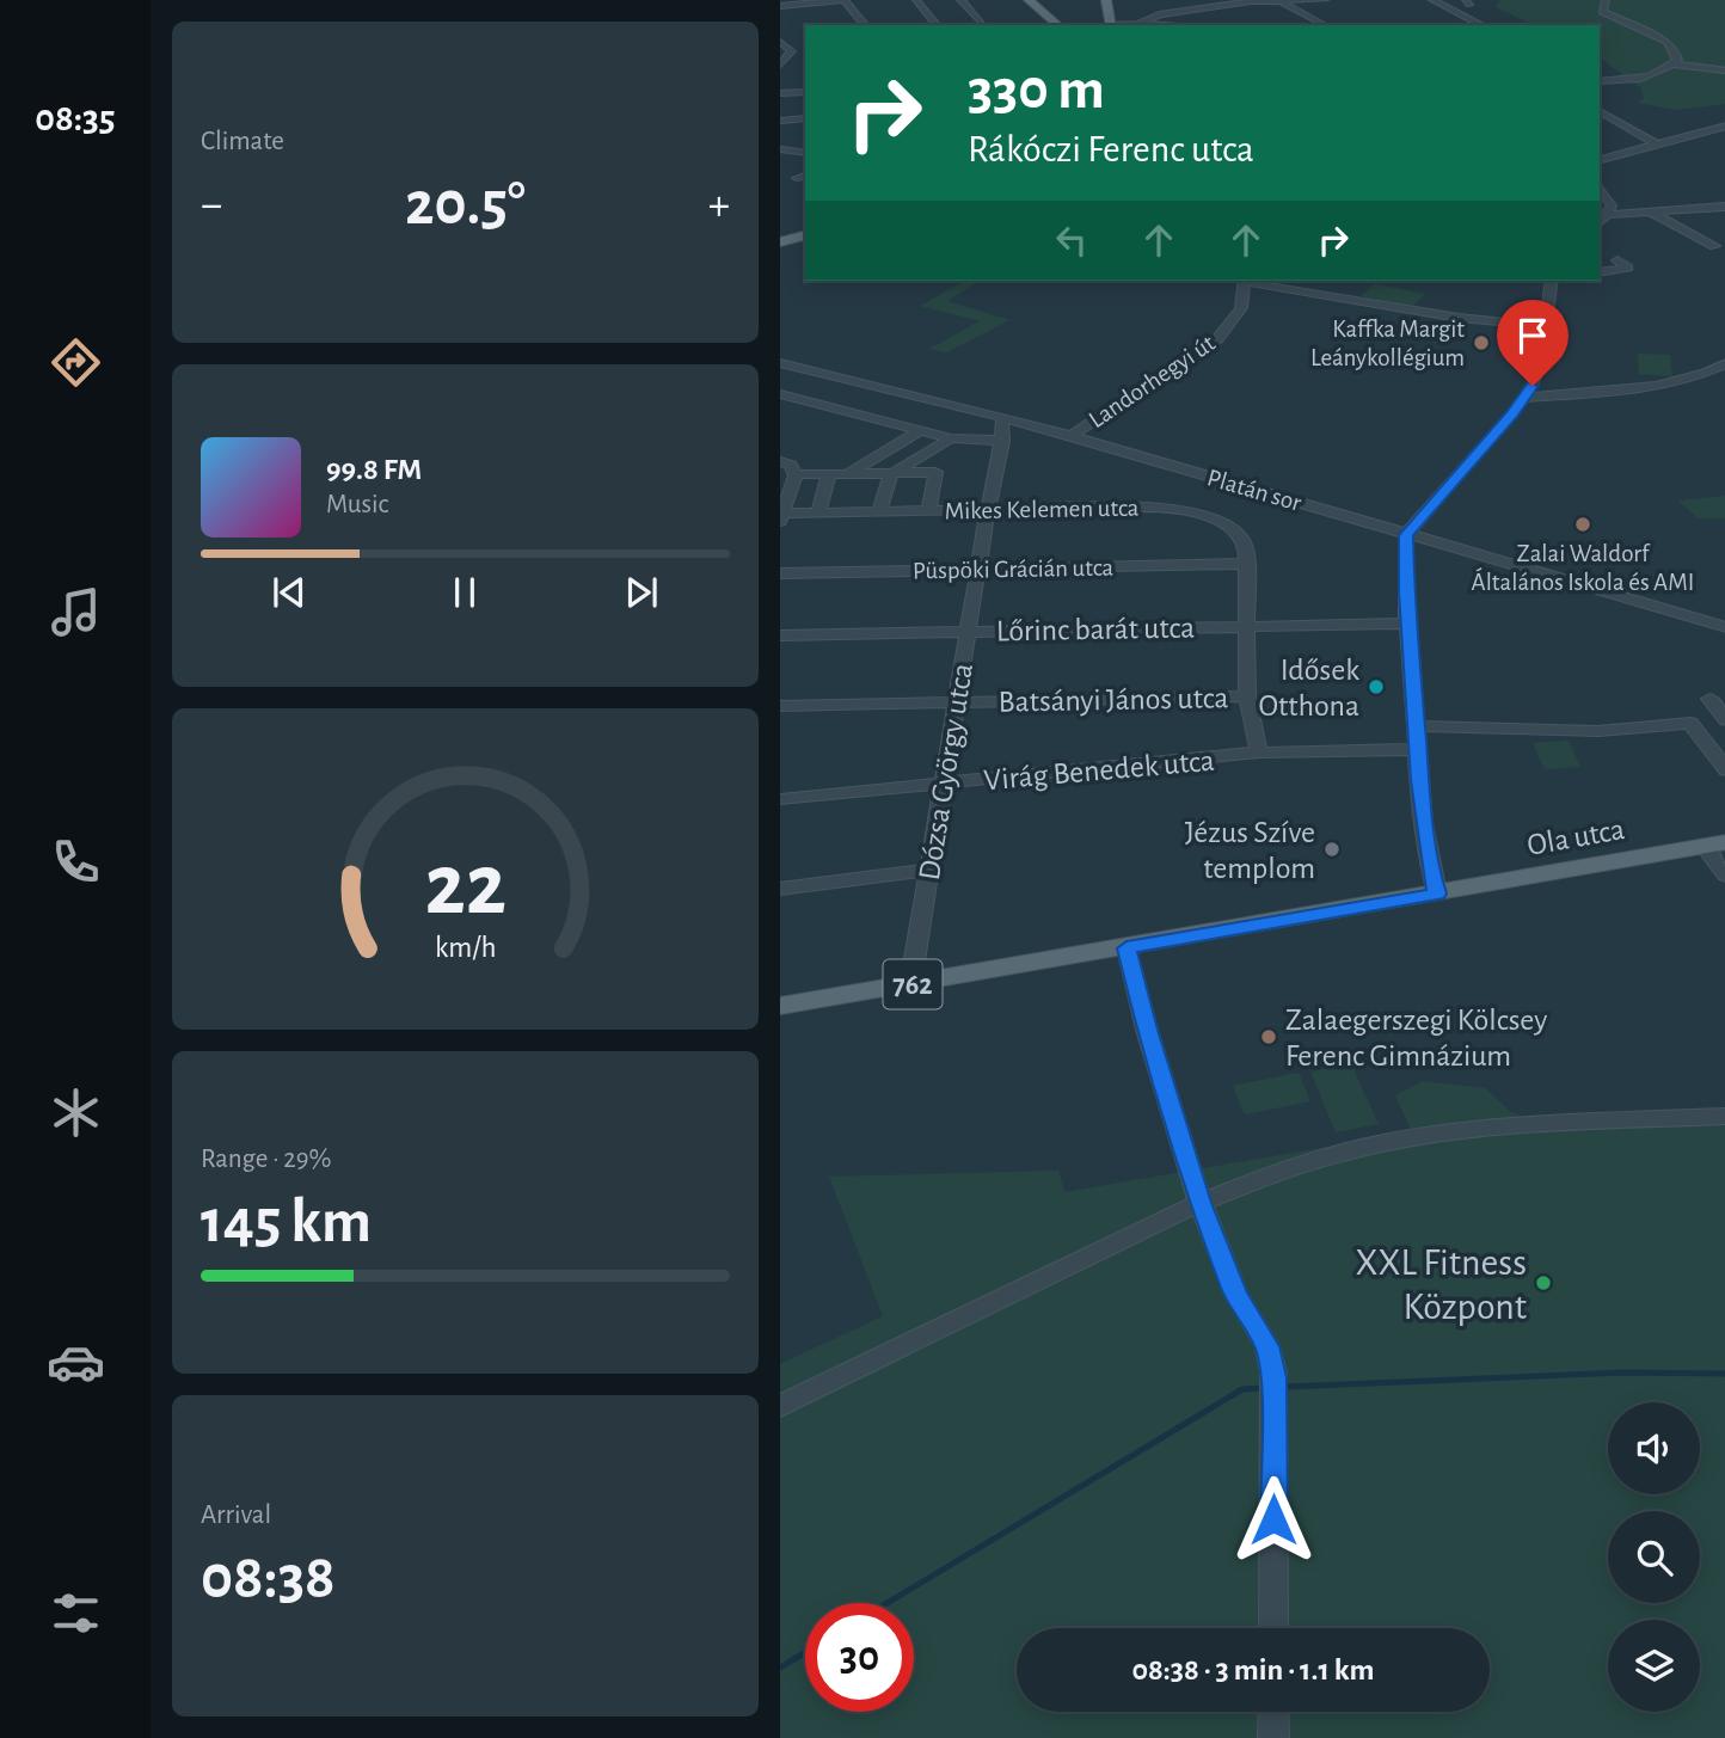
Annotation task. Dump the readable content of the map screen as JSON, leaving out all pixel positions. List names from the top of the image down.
{
  "streets": {
    "main road": ["Ola utca", "762"],
    "street": [
      "Landorhegyi út",
      "Platán sor",
      "Mikes Kelemen utca",
      "Püspöki Grácián utca",
      "Lőrinc barát utca",
      "Batsányi János utca",
      "Virág Benedek utca",
      "Dózsa György utca"
    ]
  },
  "crossings": [
    ["Landorhegyi út", "Platán sor"],
    ["Platán sor", "Dózsa György utca"],
    ["Mikes Kelemen utca", "Püspöki Grácián utca"],
    ["Mikes Kelemen utca", "Dózsa György utca"],
    ["Püspöki Grácián utca", "Dózsa György utca"],
    ["Lőrinc barát utca", "Dózsa György utca"],
    ["Batsányi János utca", "Dózsa György utca"],
    ["Virág Benedek utca", "Dózsa György utca"],
    ["Dózsa György utca", "762"],
    ["Ola utca", "762"]
  ],
  "places": [
    "Kaffka Margit Leánykollégium",
    "Zalai Waldorf Általános Iskola és AMI",
    "Idősek Otthona",
    "Jézus Szíve templom",
    "Zalaegerszegi Kölcsey Ferenc Gimnázium",
    "XXL Fitness Központ"
  ],
  "page": {
    "tabs": "08:35",
    "tile": [
      "Climate",
      ["Range · 29%", "145 km"],
      ["Arrival", "08:38"]
    ],
    "turn": ["330 m", "Rákóczi Ferenc utca"],
    "heat": ["−", "20.5°", "+"],
    "song": ["99.8 FM", "Music"],
    "limit": "30",
    "trip": "08:38 · 3 min · 1.1 km",
    "gauge": ["22", "km/h"]
  }
}
